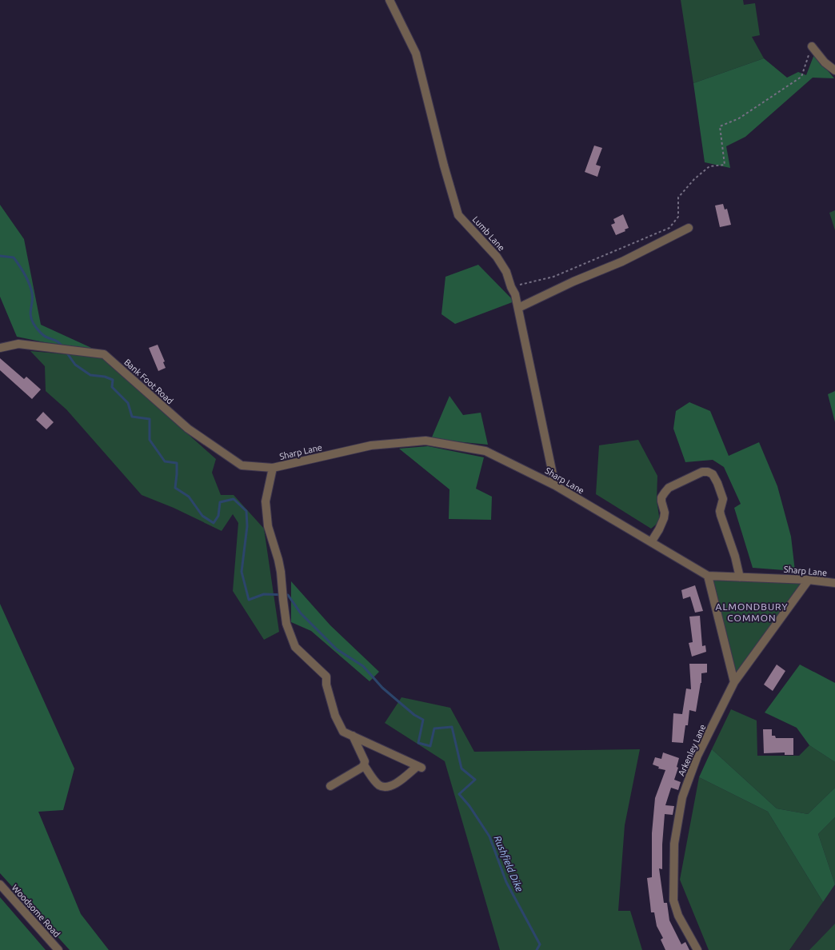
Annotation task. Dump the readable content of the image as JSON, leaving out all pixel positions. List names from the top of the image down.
{
  "streets": {
    "street": [
      "Lumb Lane",
      "Bank Foot Road",
      "Sharp Lane",
      "Arkenley Lane",
      "Woodsome Road"
    ]
  },
  "crossings": [
    ["Lumb Lane", "Sharp Lane"],
    ["Bank Foot Road", "Sharp Lane"],
    ["Sharp Lane", "Arkenley Lane"]
  ],
  "districts": ["ALMONDBURY COMMON"],
  "water": ["Rushfield Dike"]
}
